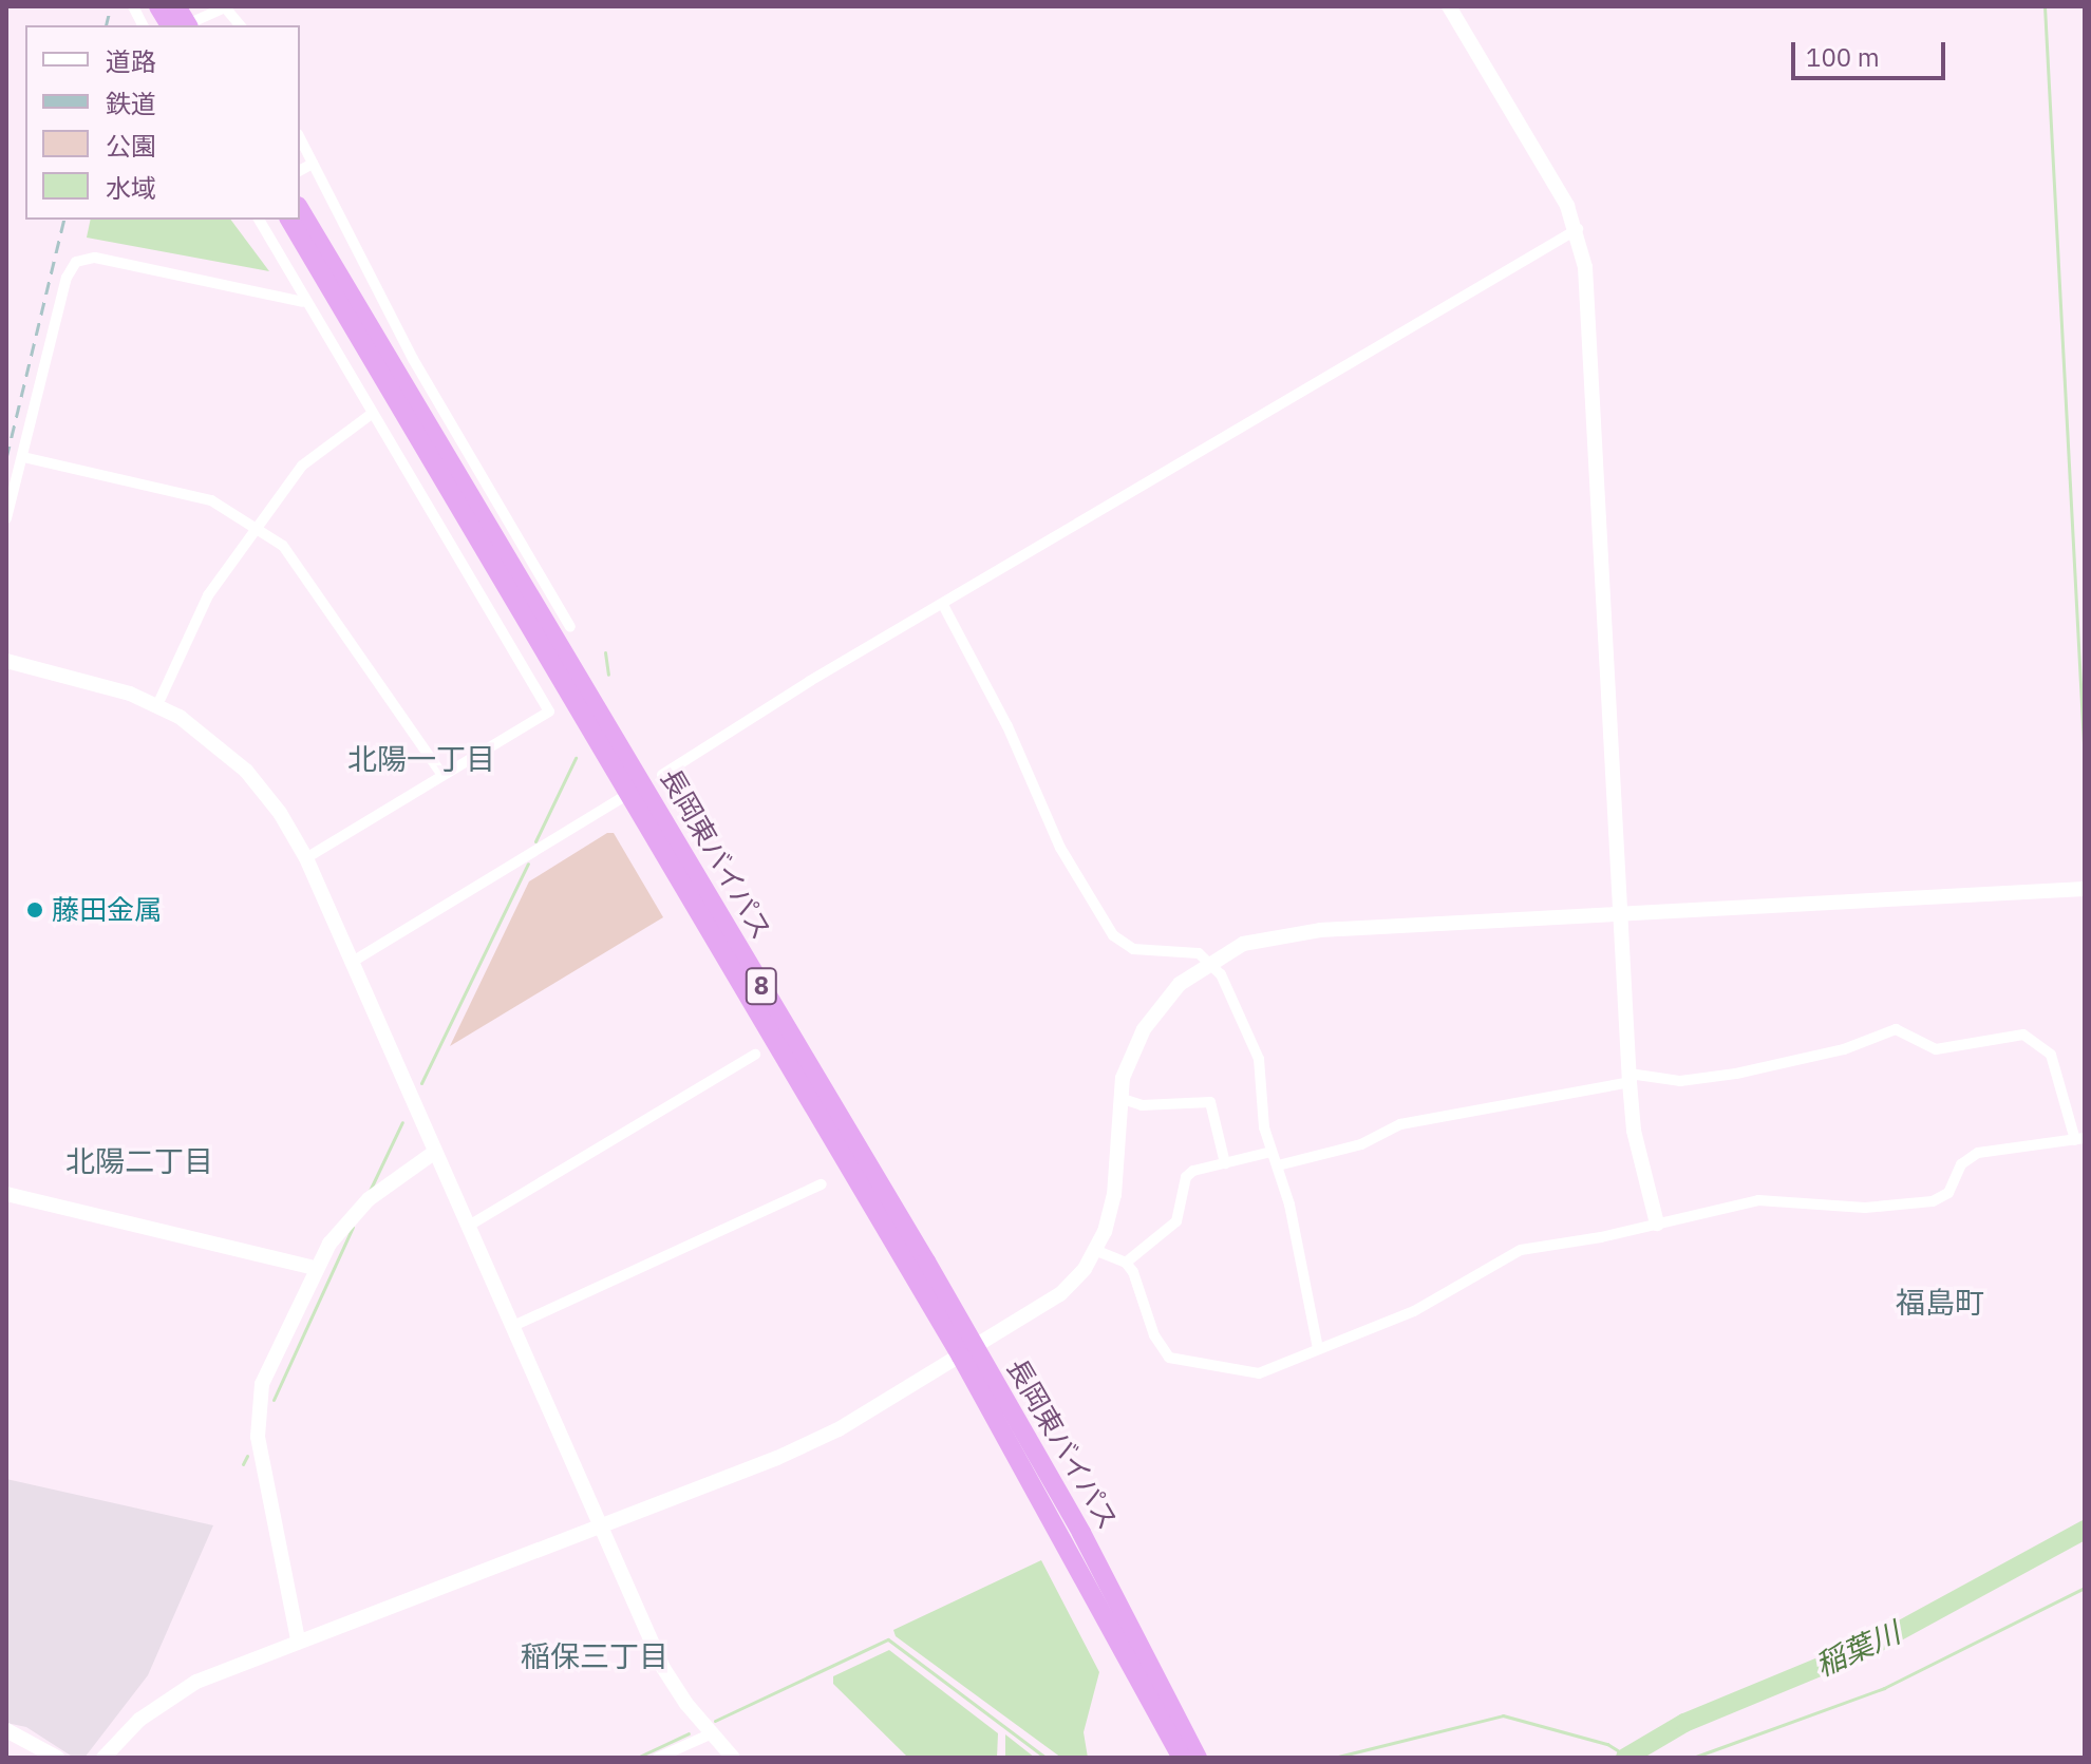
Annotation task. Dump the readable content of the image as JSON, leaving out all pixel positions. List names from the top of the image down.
{
  "streets": {
    "highway": ["長岡東バイパス", "8"]
  },
  "districts": [
    "北陽一丁目",
    "北陽二丁目",
    "福島町",
    "稲保三丁目"
  ],
  "water": ["稲葉川"],
  "places": ["藤田金属"],
  "legend": [
    "道路",
    "鉄道",
    "公園",
    "水域"
  ],
  "scale_bar": "100 m"
}
